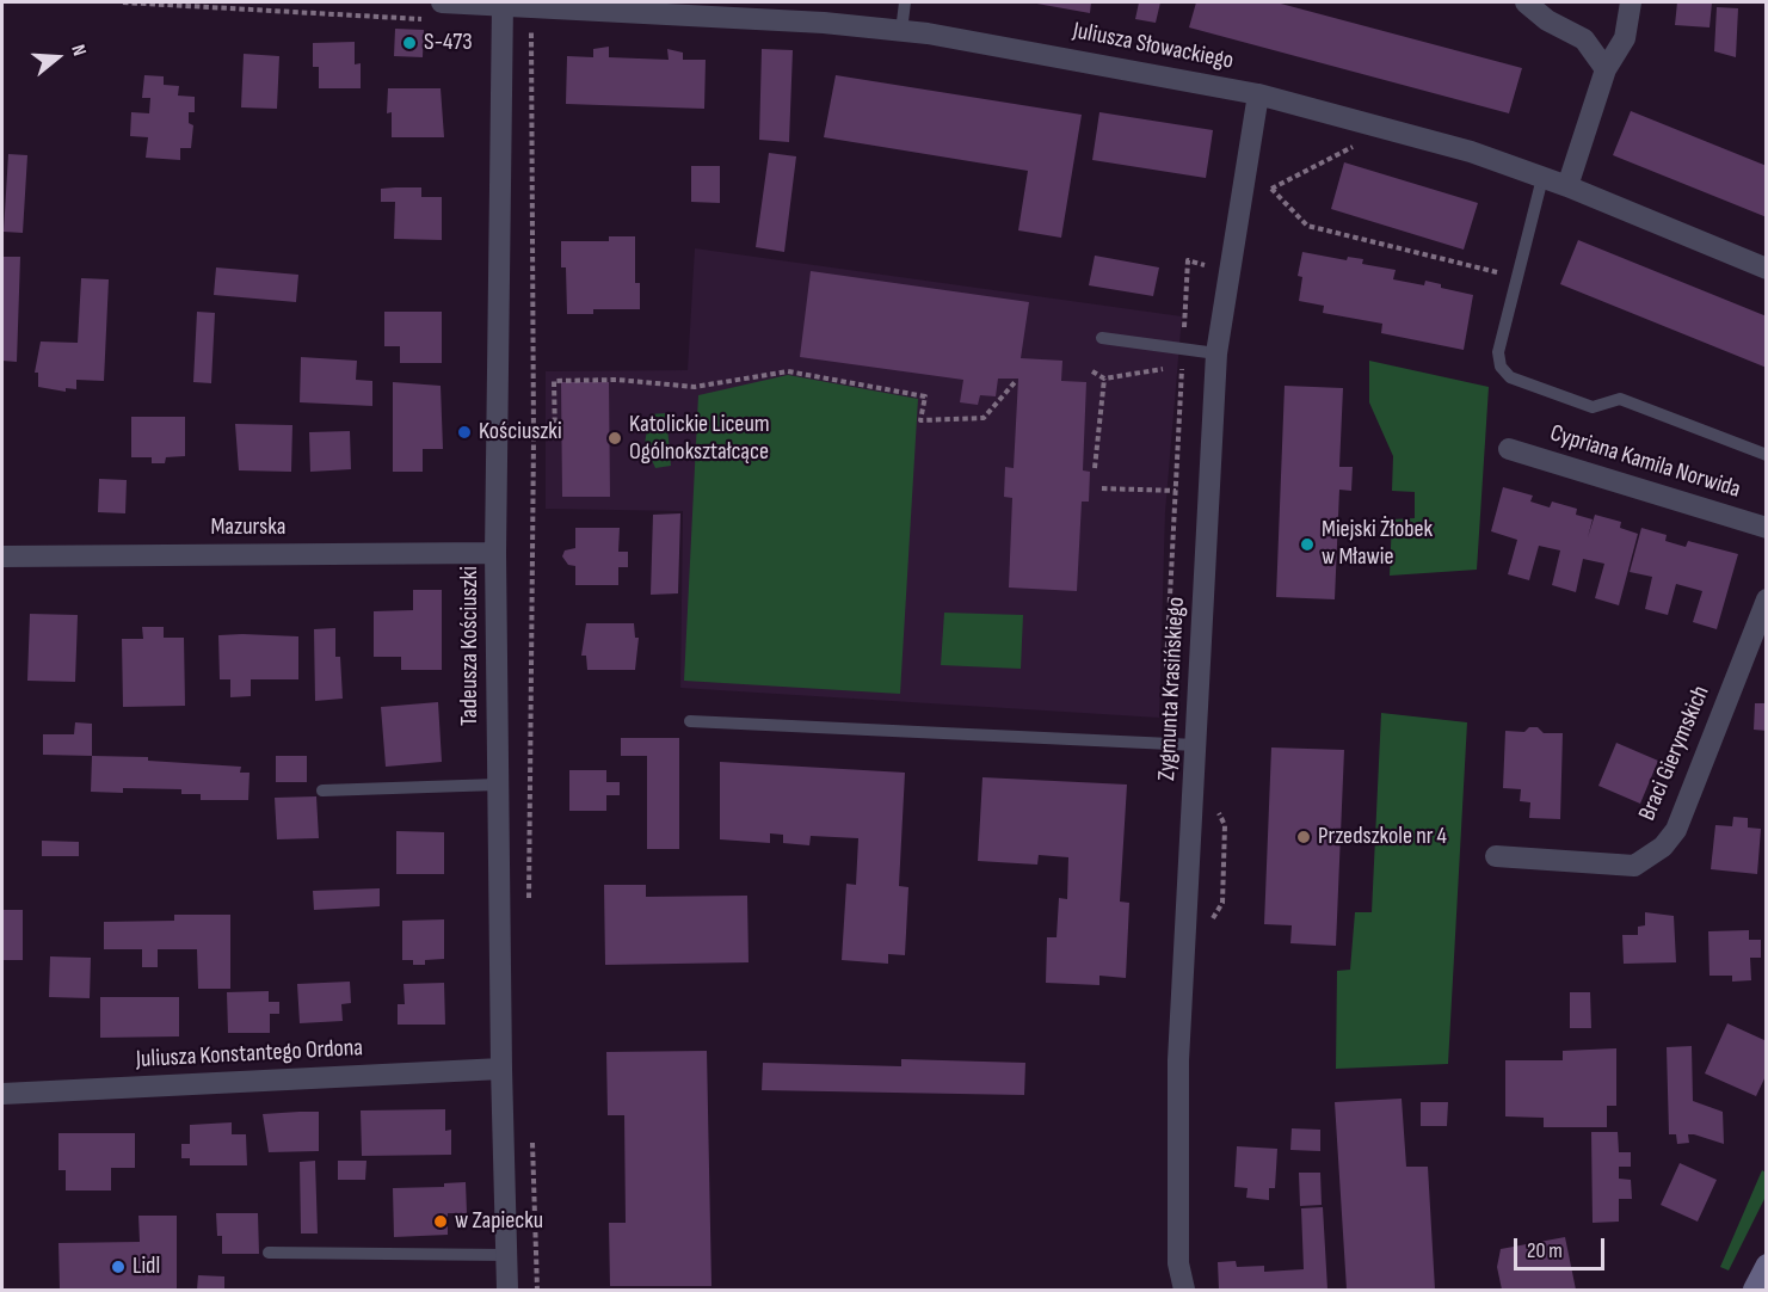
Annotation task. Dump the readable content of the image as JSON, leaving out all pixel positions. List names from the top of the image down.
{
  "streets": {
    "street": [
      "Juliusza Słowackiego",
      "Cypriana Kamila Norwida",
      "Mazurska",
      "Tadeusza Kościuszki",
      "Zygmunta Krasińskiego",
      "Braci Gierymskich",
      "Juliusza Konstantego Ordona"
    ]
  },
  "crossings": [
    ["Juliusza Słowackiego", "Tadeusza Kościuszki"],
    ["Juliusza Słowackiego", "Zygmunta Krasińskiego"],
    ["Mazurska", "Tadeusza Kościuszki"],
    ["Tadeusza Kościuszki", "Juliusza Konstantego Ordona"]
  ],
  "places": [
    "S-473",
    "Kościuszki",
    "Katolickie Liceum Ogólnokształcące",
    "Miejski Żłobek w Mławie",
    "Przedszkole nr 4",
    "w Zapiecku",
    "Lidl"
  ],
  "scale_bar": "20 m",
  "north": "right"
}
